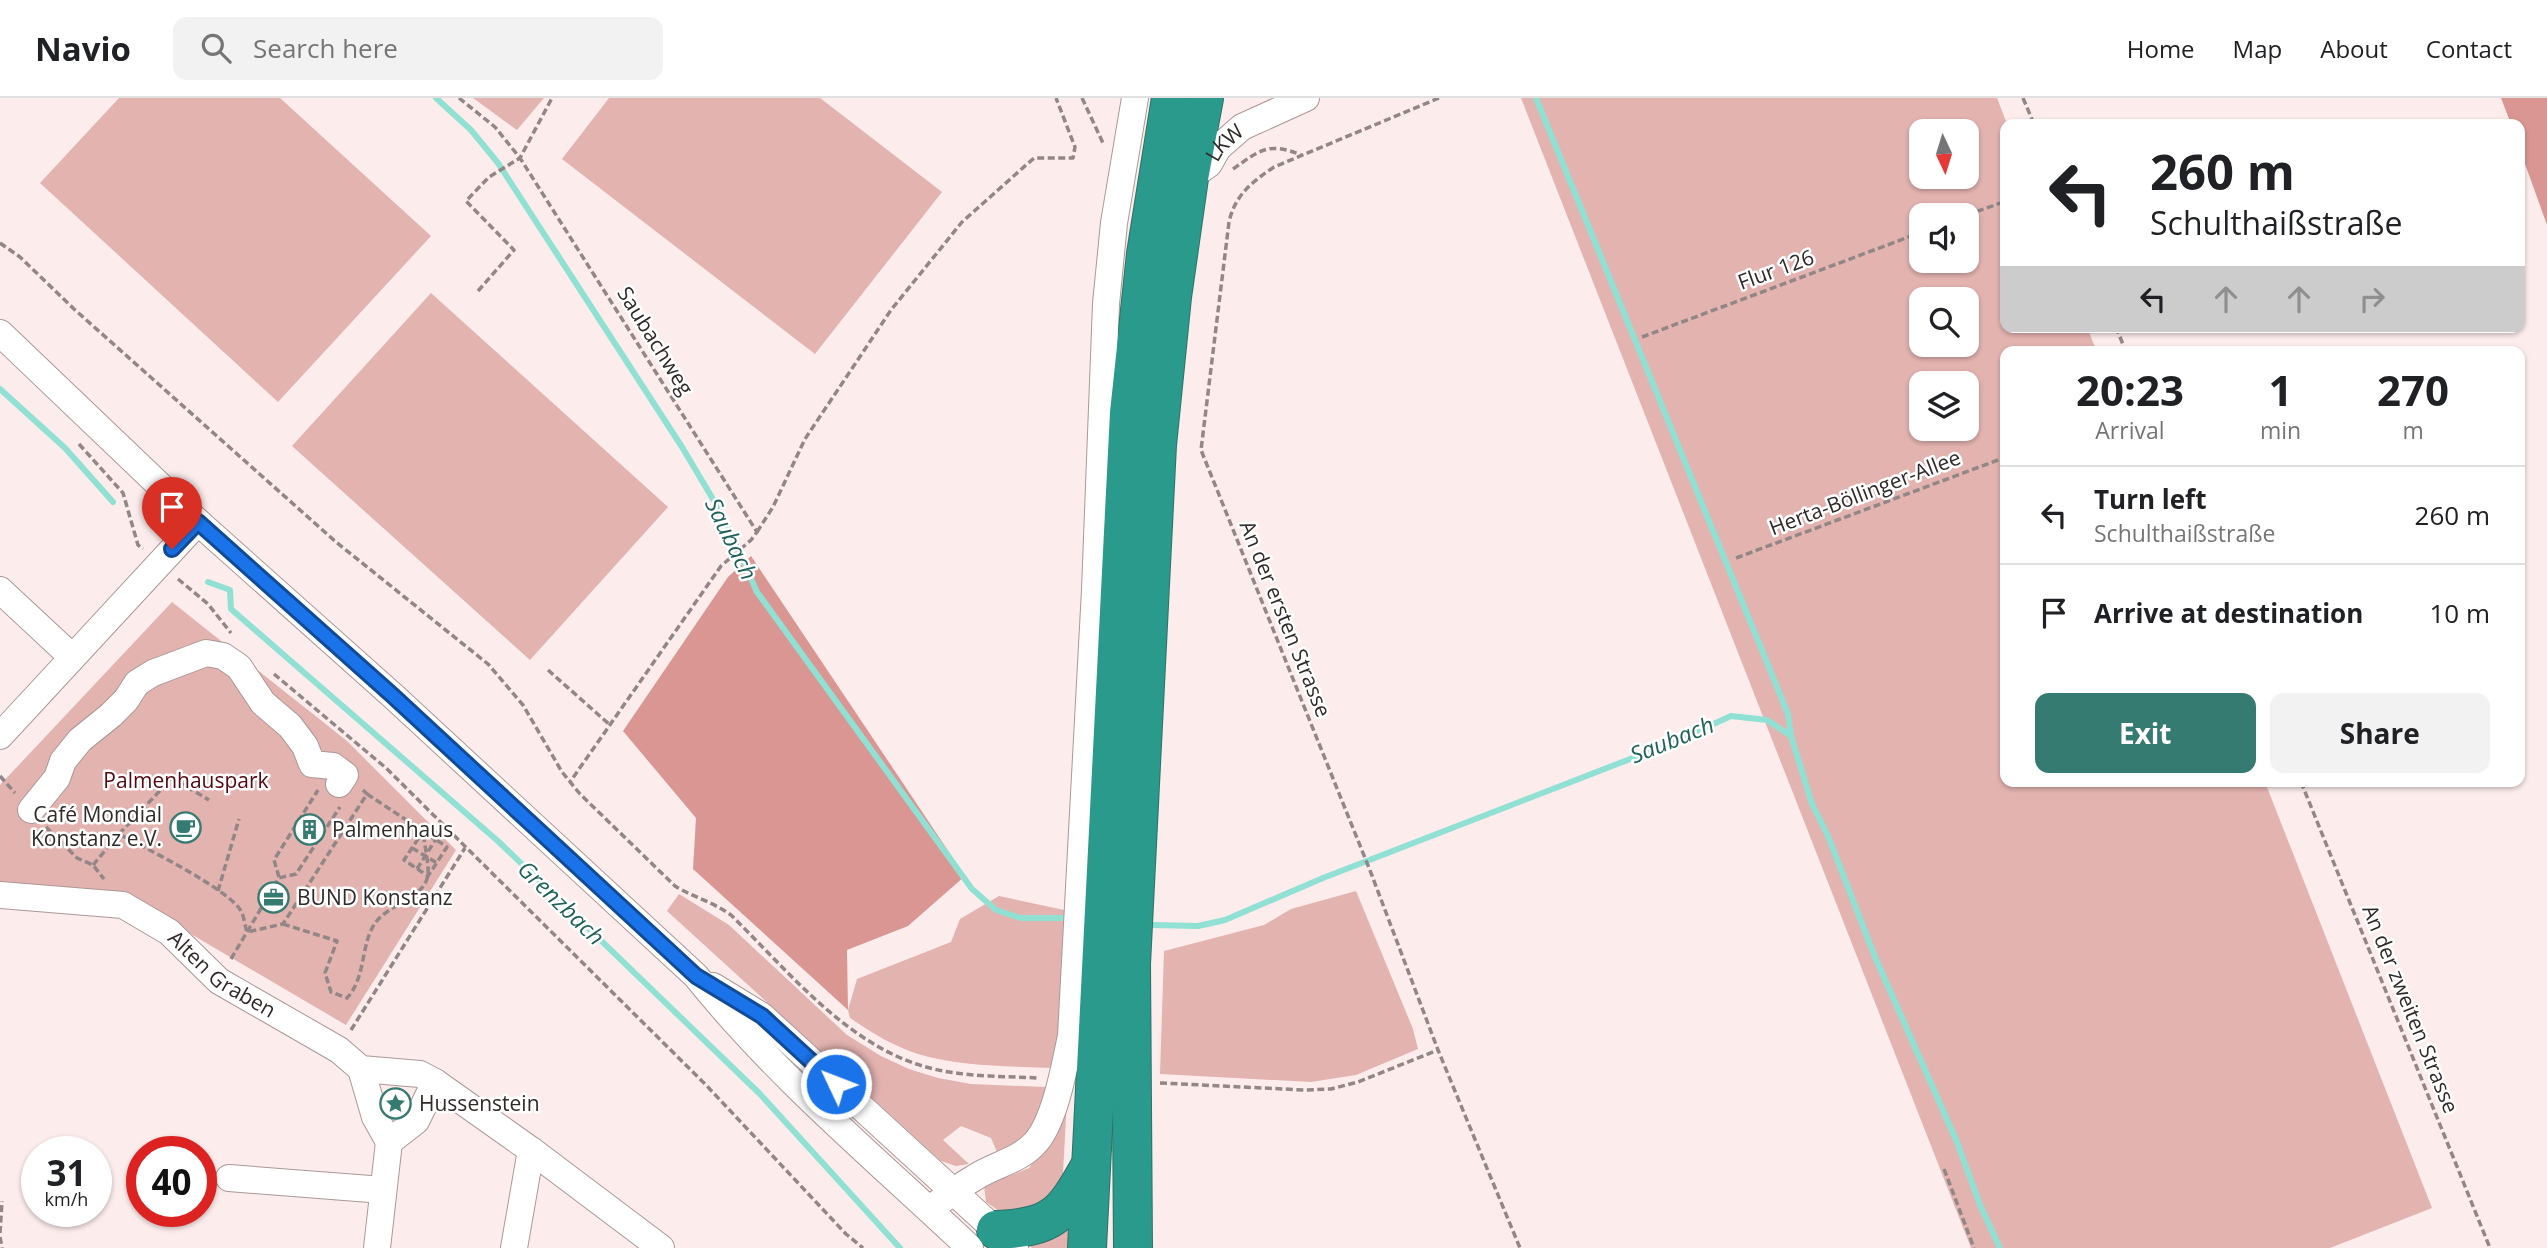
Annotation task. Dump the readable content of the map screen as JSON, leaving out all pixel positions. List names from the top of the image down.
{
  "streets": {
    "street": ["LKW", "Alten Graben"],
    "path": [
      "Flur 126",
      "Saubachweg",
      "Herta-Böllinger-Allee",
      "An der ersten Strasse",
      "An der zweiten Strasse"
    ]
  },
  "water": ["Saubach", "Grenzbach"],
  "parks": ["Palmenhauspark"],
  "places": {
    "cafe": ["Café Mondial Konstanz e.V."],
    "building": ["Palmenhaus"],
    "office": ["BUND Konstanz"],
    "place": ["Hussenstein"]
  },
  "north": "bottom",
  "page": {
    "header": "Navio",
    "search": "Search here",
    "nav": [
      "Home",
      "Map",
      "About",
      "Contact"
    ],
    "turn": ["260 m", "Schulthaißstraße"],
    "eta": [
      "20:23",
      "Arrival",
      "1",
      "min",
      "270",
      "m"
    ],
    "list": [
      {
        "name": "Turn left",
        "note": "Schulthaißstraße",
        "value": "260 m"
      },
      {
        "name": "Arrive at destination",
        "value": "10 m"
      }
    ],
    "buttons": ["Exit", "Share"],
    "speed": "31 km/h",
    "limit": "40"
  }
}
